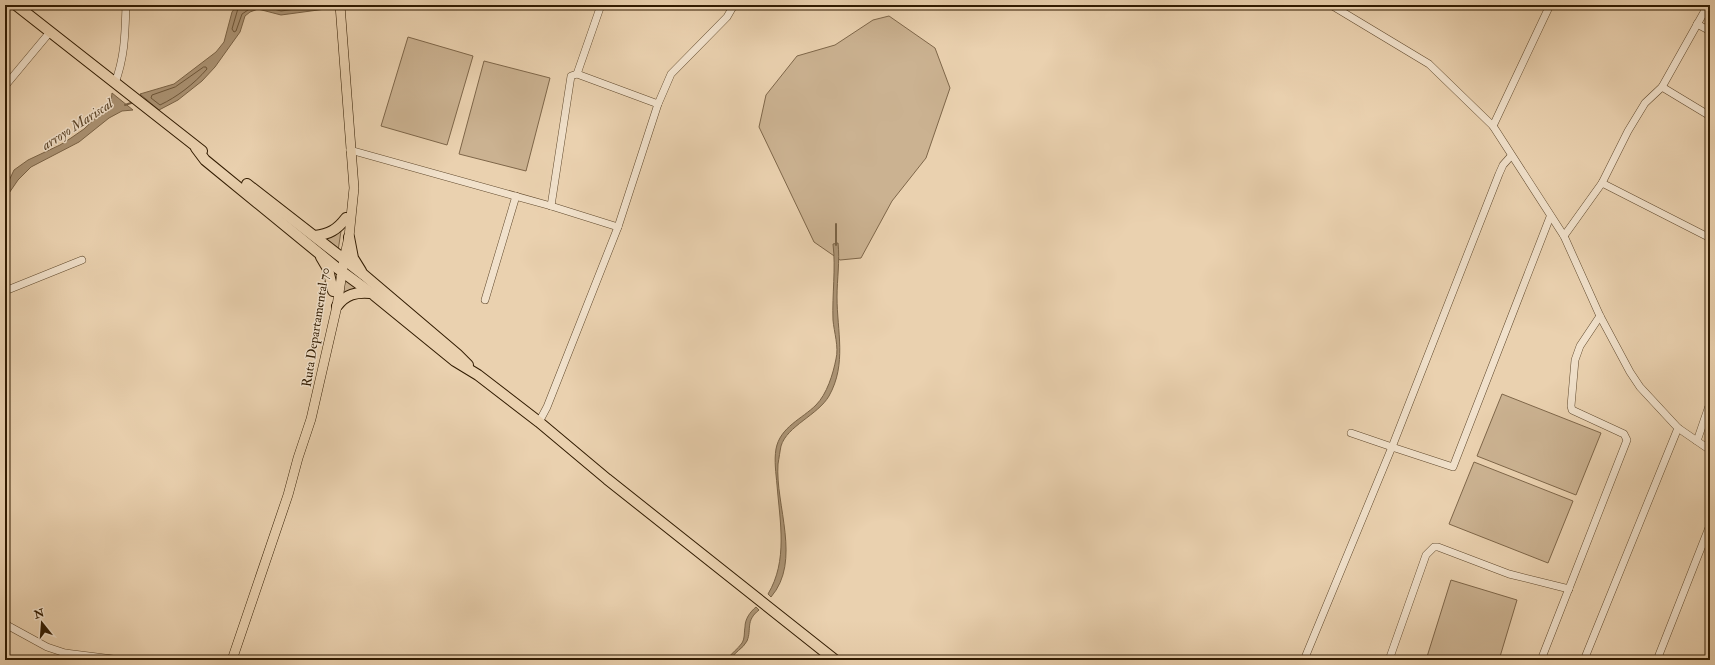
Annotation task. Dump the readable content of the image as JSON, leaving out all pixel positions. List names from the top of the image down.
{
  "streets": {
    "main road": ["Ruta Departamental 70"]
  },
  "water": ["arroyo Mariscal"],
  "north": "top"
}
